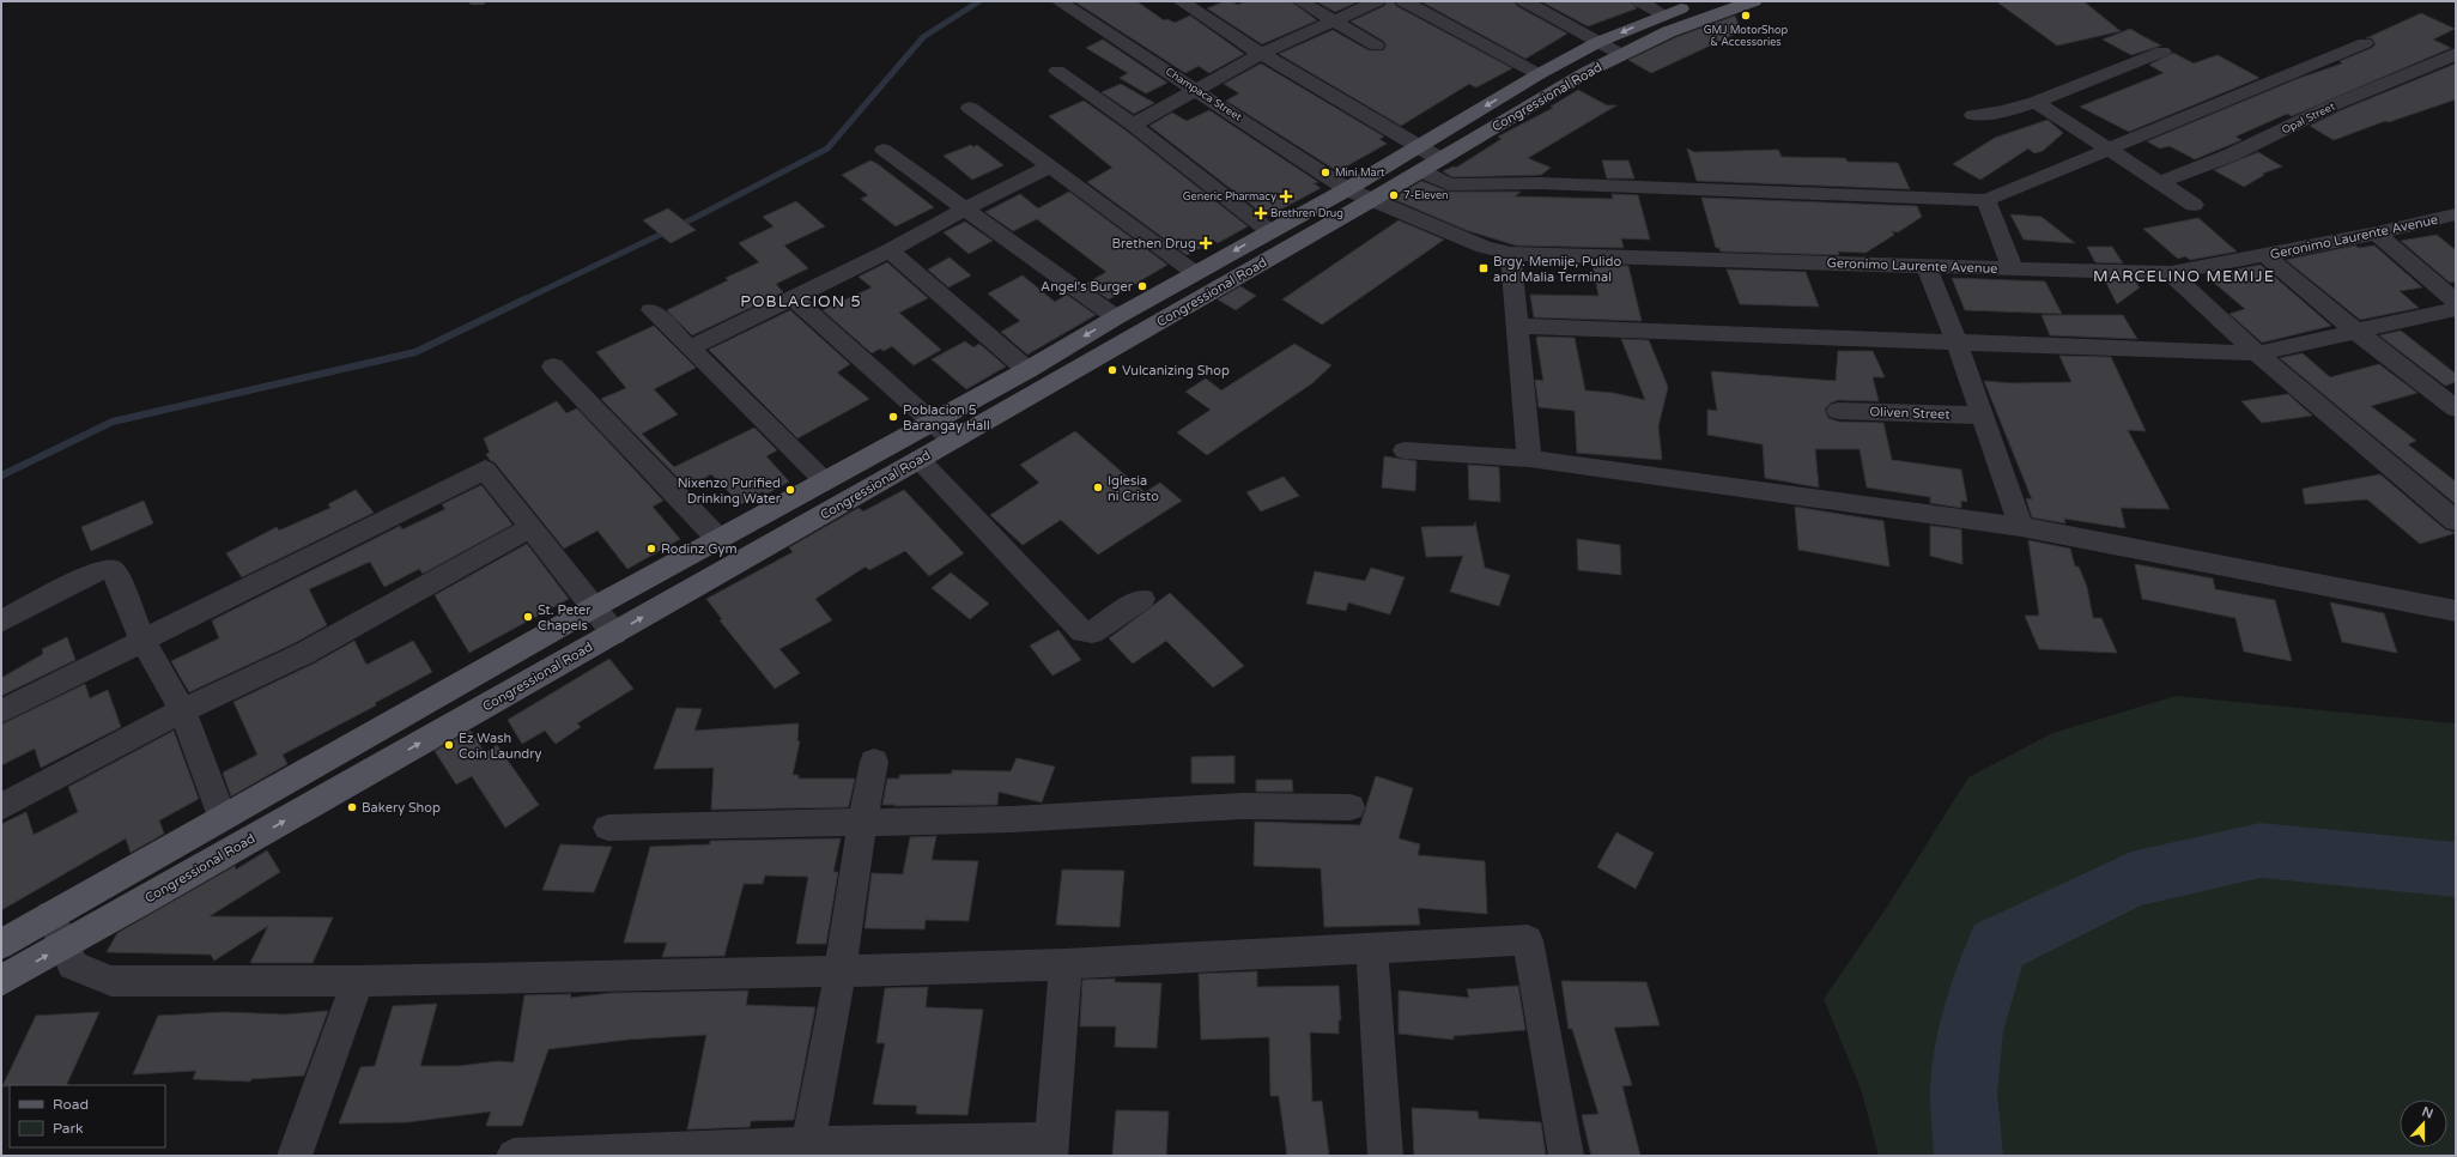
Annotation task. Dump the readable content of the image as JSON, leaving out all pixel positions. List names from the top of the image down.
{
  "streets": {
    "main road": ["Congressional Road"],
    "street": [
      "Champaca Street",
      "Opal Street",
      "Geronimo Laurente Avenue",
      "Oliven Street"
    ]
  },
  "crossings": [
    ["Champaca Street", "Congressional Road"],
    ["Champaca Street", "Geronimo Laurente Avenue"],
    ["Congressional Road", "Geronimo Laurente Avenue"]
  ],
  "districts": ["MARCELINO MEMIJE", "POBLACION 5"],
  "places": {
    "other": [
      "GMJ MotorShop & Accessories",
      "Mini Mart",
      "7-Eleven",
      "Angel's Burger",
      "Vulcanizing Shop",
      "Poblacion 5 Barangay Hall",
      "Iglesia ni Cristo",
      "Nixenzo Purified Drinking Water",
      "Rodinz Gym",
      "St. Peter Chapels",
      "Ez Wash Coin Laundry",
      "Bakery Shop"
    ],
    "health": ["Generic Pharmacy", "Brethren Drug", "Brethen Drug"],
    "transit": ["Brgy. Memije, Pulido and Malia Terminal"]
  },
  "legend": ["Road", "Park"],
  "north": "top"
}
